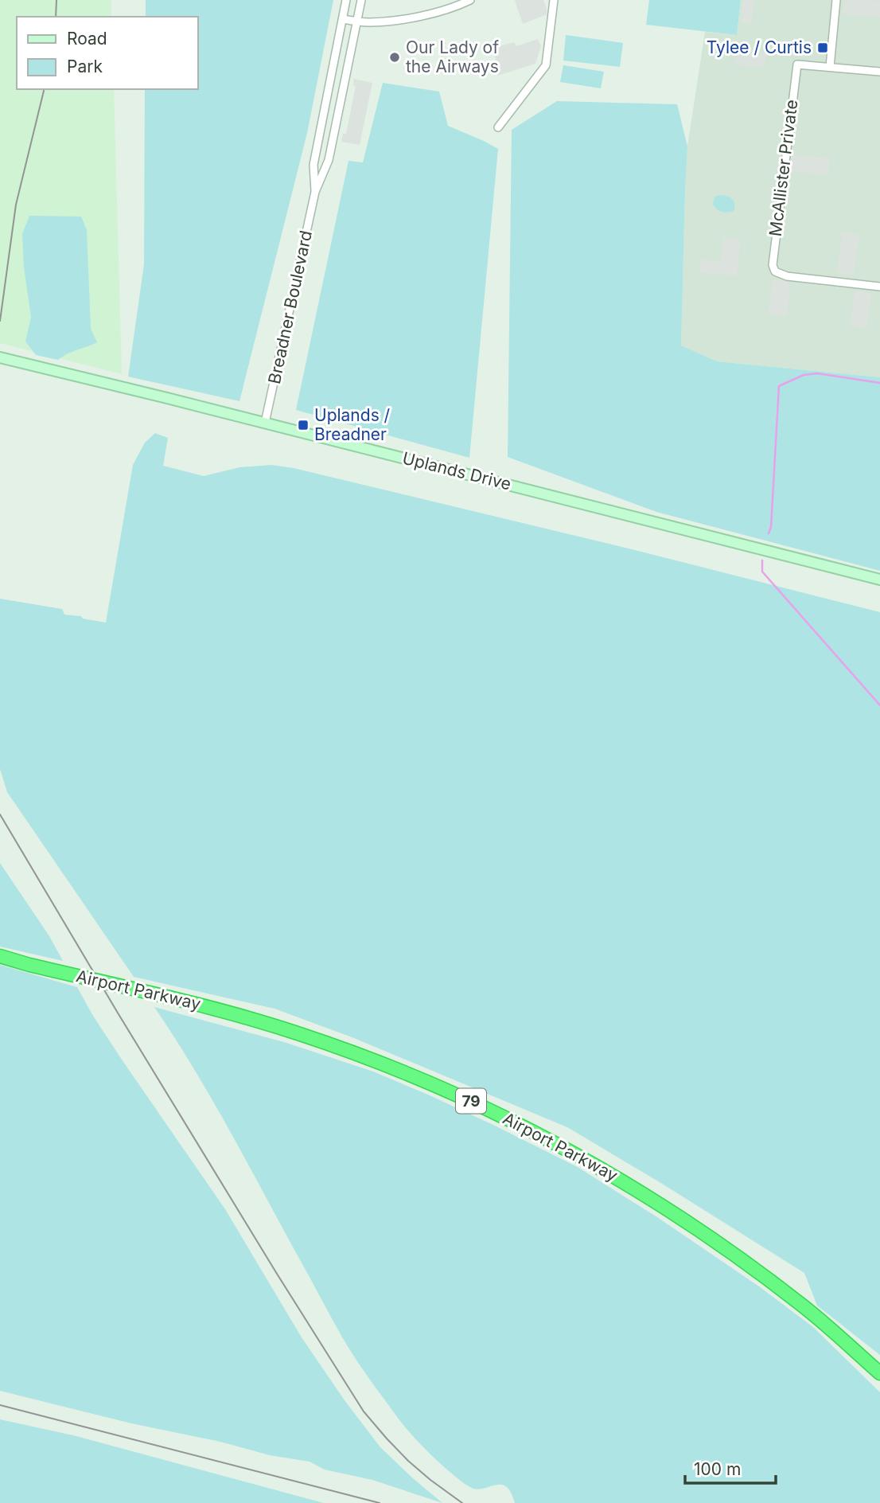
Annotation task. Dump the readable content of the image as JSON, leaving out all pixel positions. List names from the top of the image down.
{
  "streets": {
    "highway": ["Airport Parkway", "79"],
    "main road": ["Uplands Drive"],
    "street": ["McAllister Private", "Breadner Boulevard"]
  },
  "crossings": [
    ["Breadner Boulevard", "Uplands Drive"]
  ],
  "places": {
    "transit": ["Tylee / Curtis", "Uplands / Breadner"],
    "other": ["Our Lady of the Airways"]
  },
  "legend": ["Road", "Park"],
  "scale_bar": "100 m"
}
